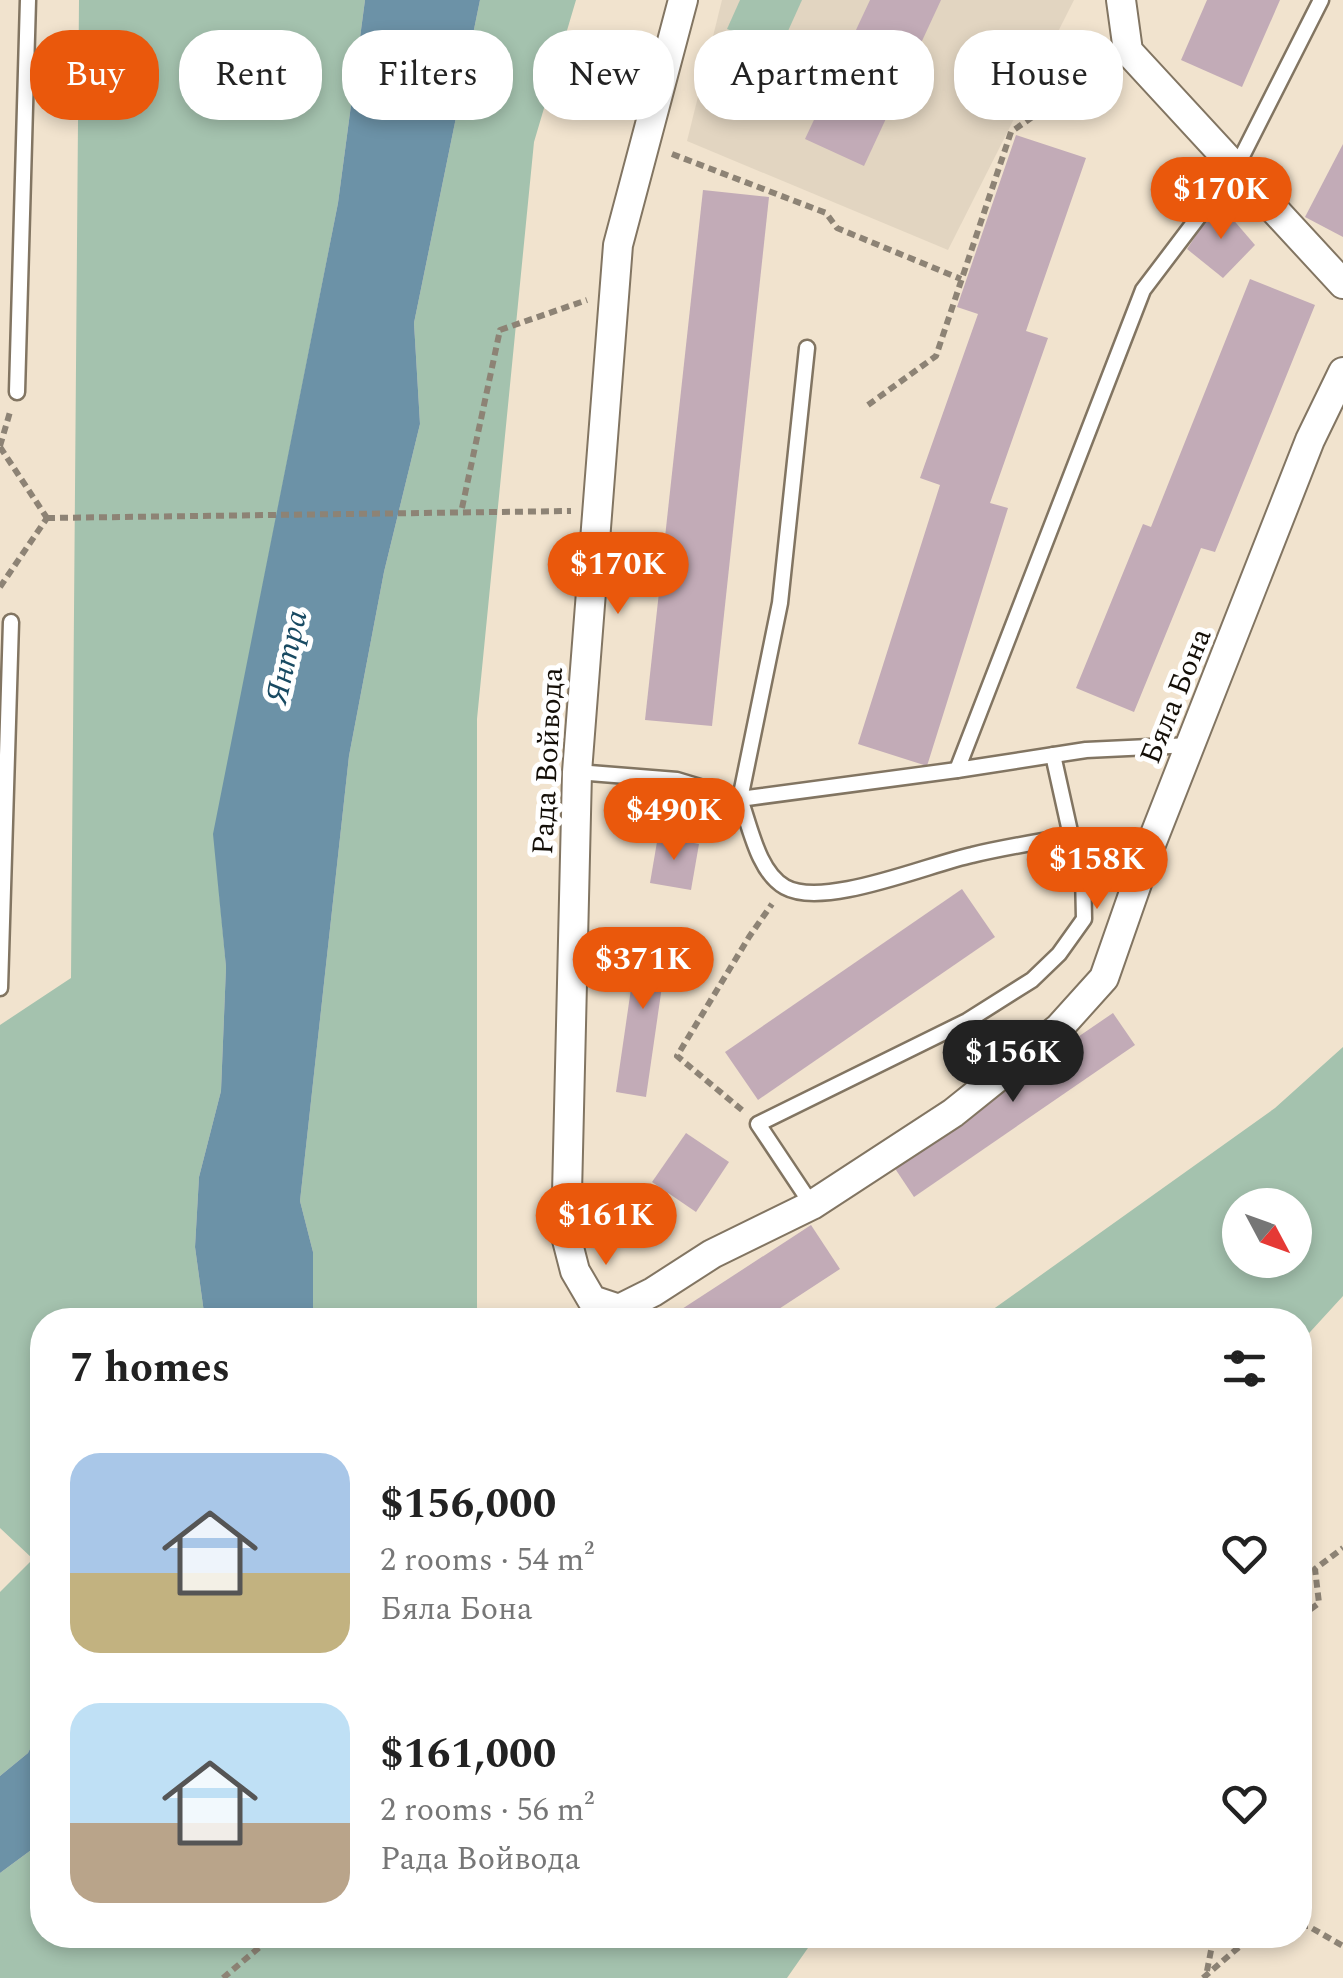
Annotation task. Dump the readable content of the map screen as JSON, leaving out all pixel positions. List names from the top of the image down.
{
  "streets": {
    "street": ["Бяла Бона", "Рада Войвода"]
  },
  "crossings": [
    ["Бяла Бона", "Рада Войвода"]
  ],
  "water": ["Янтра"],
  "north": "bottom right",
  "page": {
    "chip": [
      "Buy",
      "Rent",
      "Filters",
      "New",
      "Apartment",
      "House"
    ],
    "price": [
      "$170K",
      "$170K",
      "$490K",
      "$158K",
      "$371K",
      "$156K",
      "$161K"
    ],
    "heading": "7 homes",
    "list": [
      {
        "name": "$156,000",
        "note": "2 rooms · 54 m² · Бяла Бона"
      },
      {
        "name": "$161,000",
        "note": "2 rooms · 56 m² · Рада Войвода"
      }
    ]
  }
}
